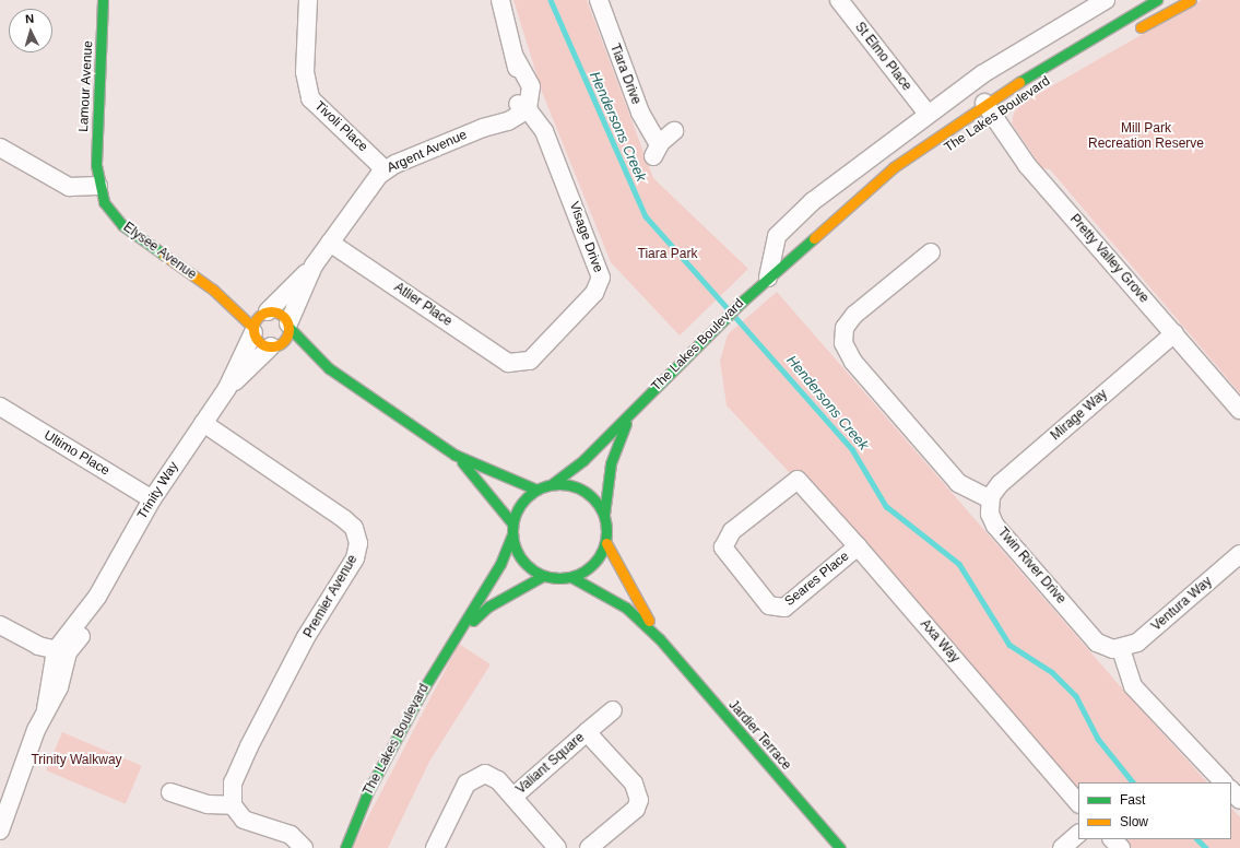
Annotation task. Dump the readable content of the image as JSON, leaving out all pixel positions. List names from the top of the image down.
{
  "streets": {
    "street": [
      "St Elmo Place",
      "Tiara Drive",
      "Lamour Avenue",
      "The Lakes Boulevard",
      "Tivoli Place",
      "Argent Avenue",
      "Visage Drive",
      "Elysee Avenue",
      "Pretty Valley Grove",
      "Atlier Place",
      "Mirage Way",
      "Ultimo Place",
      "Trinity Way",
      "Twin River Drive",
      "Seares Place",
      "Premier Avenue",
      "Ventura Way",
      "Axa Way",
      "Jardier Terrace",
      "Valiant Square"
    ]
  },
  "crossings": [
    ["Lamour Avenue", "Elysee Avenue"],
    ["The Lakes Boulevard", "Pretty Valley Grove"],
    ["The Lakes Boulevard", "Jardier Terrace"],
    ["Tivoli Place", "Argent Avenue"],
    ["Argent Avenue", "Visage Drive"],
    ["Argent Avenue", "Elysee Avenue"],
    ["Argent Avenue", "Atlier Place"],
    ["Argent Avenue", "Trinity Way"],
    ["Visage Drive", "Atlier Place"],
    ["Elysee Avenue", "Trinity Way"],
    ["Pretty Valley Grove", "Mirage Way"],
    ["Mirage Way", "Twin River Drive"],
    ["Ultimo Place", "Trinity Way"],
    ["Trinity Way", "Premier Avenue"],
    ["Twin River Drive", "Ventura Way"],
    ["Seares Place", "Axa Way"]
  ],
  "water": ["Hendersons Creek"],
  "parks": ["Mill Park Recreation Reserve", "Tiara Park", "Trinity Walkway"],
  "legend": ["Fast", "Slow"],
  "north": "top"
}
